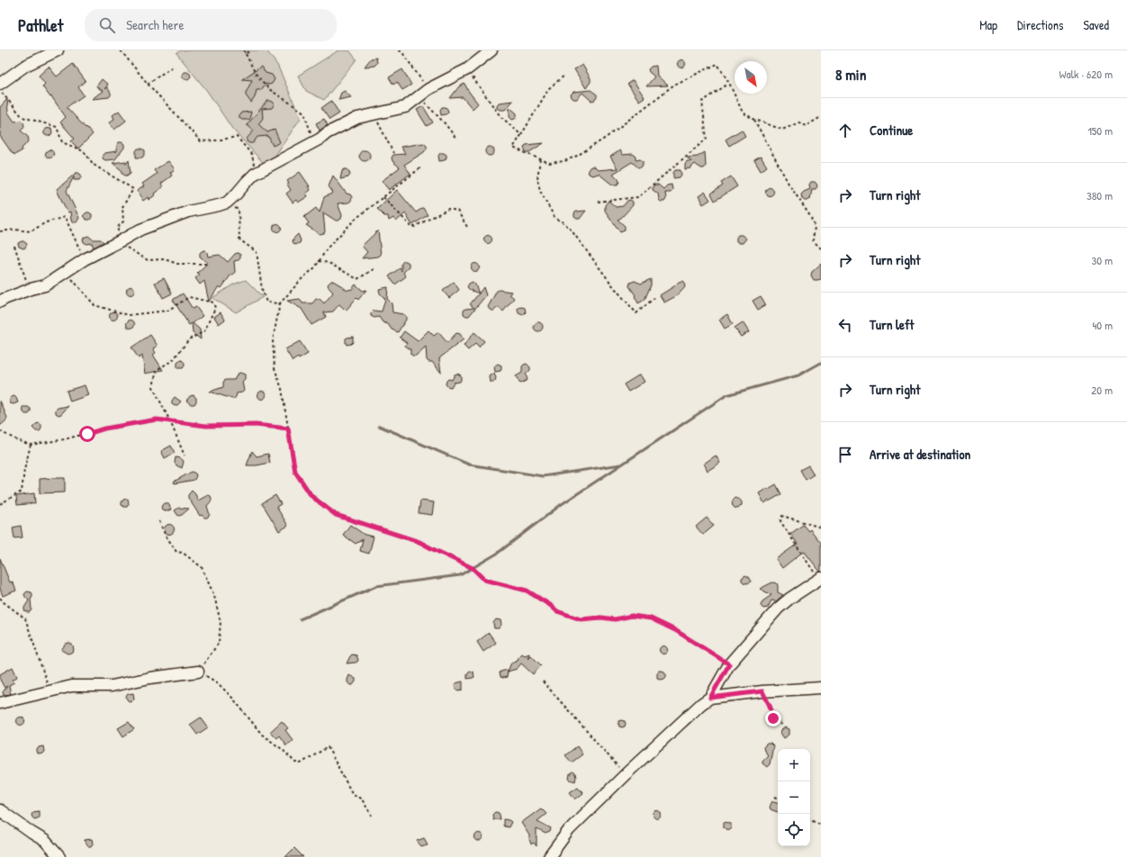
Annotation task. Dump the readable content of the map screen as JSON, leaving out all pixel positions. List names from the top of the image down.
{
  "north": "bottom right",
  "page": {
    "header": "Pathlet",
    "search": "Search here",
    "nav": ["Map", "Directions", "Saved"],
    "heading": ["8 min", "Walk · 620 m"],
    "list": [
      ["Continue", "150 m"],
      ["Turn right", "380 m"],
      ["Turn right", "30 m"],
      ["Turn left", "40 m"],
      ["Turn right", "20 m"],
      "Arrive at destination"
    ],
    "map_buttons": ["+", "−"]
  }
}
